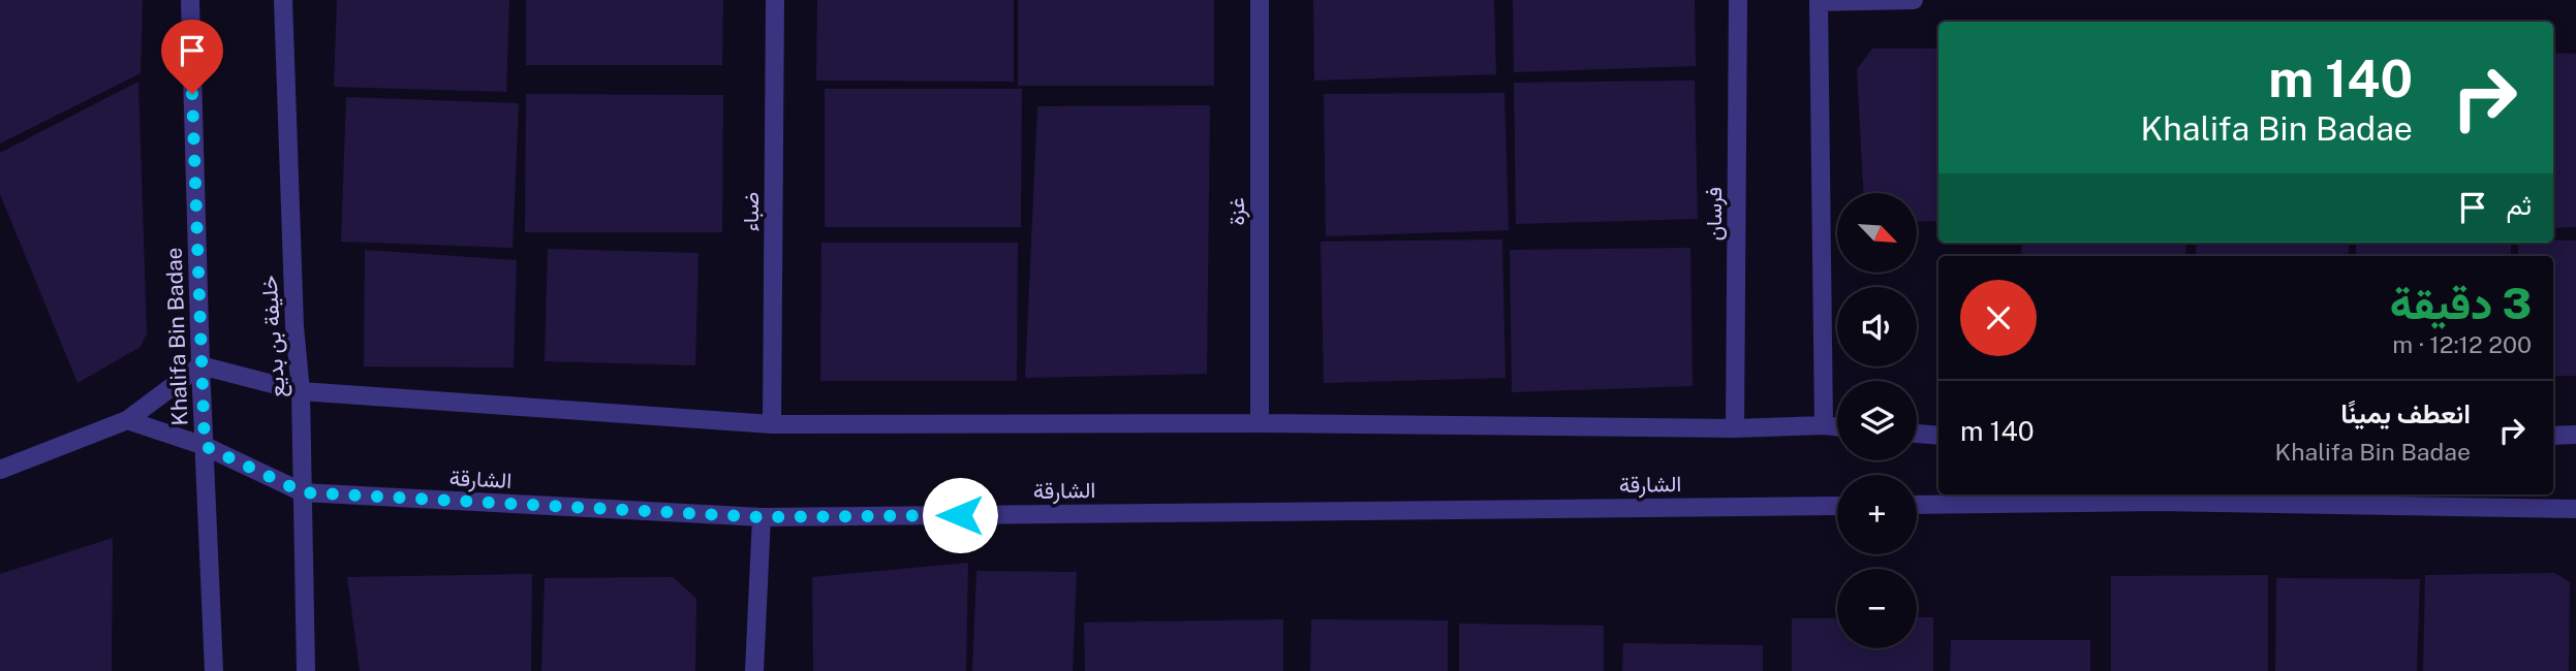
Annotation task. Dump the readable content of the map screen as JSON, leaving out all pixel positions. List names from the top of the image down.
{
  "streets": {
    "street": [
      "ضباء",
      "غزة",
      "فرسان",
      "Khalifa Bin Badae",
      "خليفة بن بديع",
      "الشارقة"
    ]
  },
  "crossings": [
    ["Khalifa Bin Badae", "الشارقة"],
    ["خليفة بن بديع", "الشارقة"]
  ],
  "north": "bottom right",
  "page": {
    "turn": ["140 m", "Khalifa Bin Badae"],
    "then": "ثم",
    "map_buttons": ["+", "−"],
    "heading": ["3 دقيقة", "200 m · 12:12"],
    "list": [
      {
        "name": "انعطف يمينًا",
        "note": "Khalifa Bin Badae",
        "value": "140 m"
      }
    ]
  }
}
